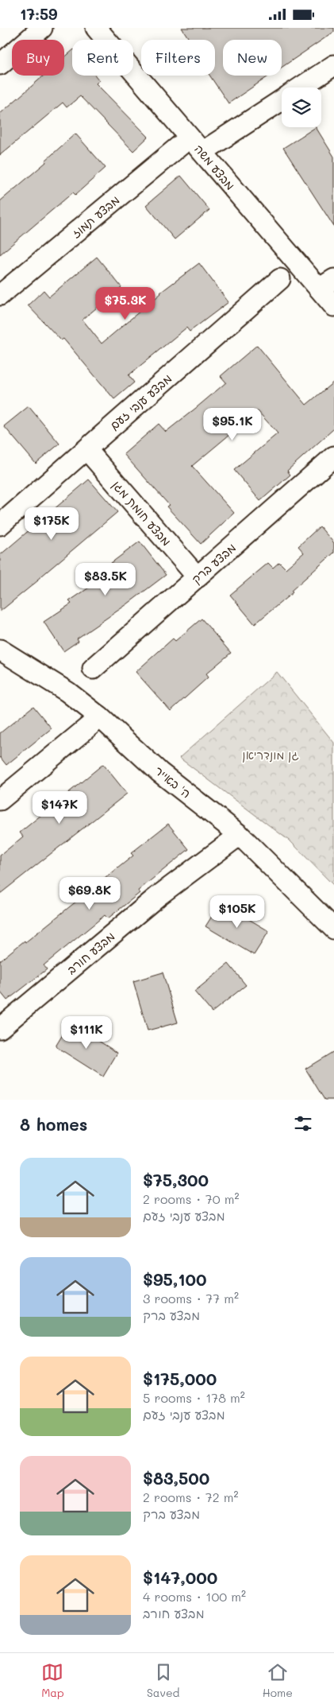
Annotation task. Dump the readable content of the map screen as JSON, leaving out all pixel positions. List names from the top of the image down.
{
  "streets": {
    "street": [
      "מבצע משה",
      "מבצע תמוז",
      "מבצע ענבי זעם",
      "מבצע חומת מגן",
      "מבצע ברק",
      "ה' באייר",
      "מבצע חורב"
    ]
  },
  "crossings": [
    ["מבצע משה", "מבצע תמוז"],
    ["מבצע ענבי זעם", "מבצע חומת מגן"],
    ["מבצע חומת מגן", "מבצע ברק"],
    ["ה' באייר", "מבצע חורב"]
  ],
  "parks": ["גן מונדריאן"],
  "page": {
    "status": "17:59",
    "chip": [
      "Buy",
      "Rent",
      "Filters",
      "New"
    ],
    "price": [
      "$75.3K",
      "$95.1K",
      "$175K",
      "$83.5K",
      "$147K",
      "$69.8K",
      "$105K",
      "$111K"
    ],
    "heading": "8 homes",
    "list": [
      {
        "name": "$75,300",
        "note": "2 rooms · 70 m² · מבצע ענבי זעם"
      },
      {
        "name": "$95,100",
        "note": "3 rooms · 77 m² · מבצע ברק"
      },
      {
        "name": "$175,000",
        "note": "5 rooms · 178 m² · מבצע ענבי זעם"
      },
      {
        "name": "$83,500",
        "note": "2 rooms · 72 m² · מבצע ברק"
      },
      {
        "name": "$147,000",
        "note": "4 rooms · 100 m² · מבצע חורב"
      }
    ],
    "tabs": ["Map", "Saved", "Home"]
  }
}
